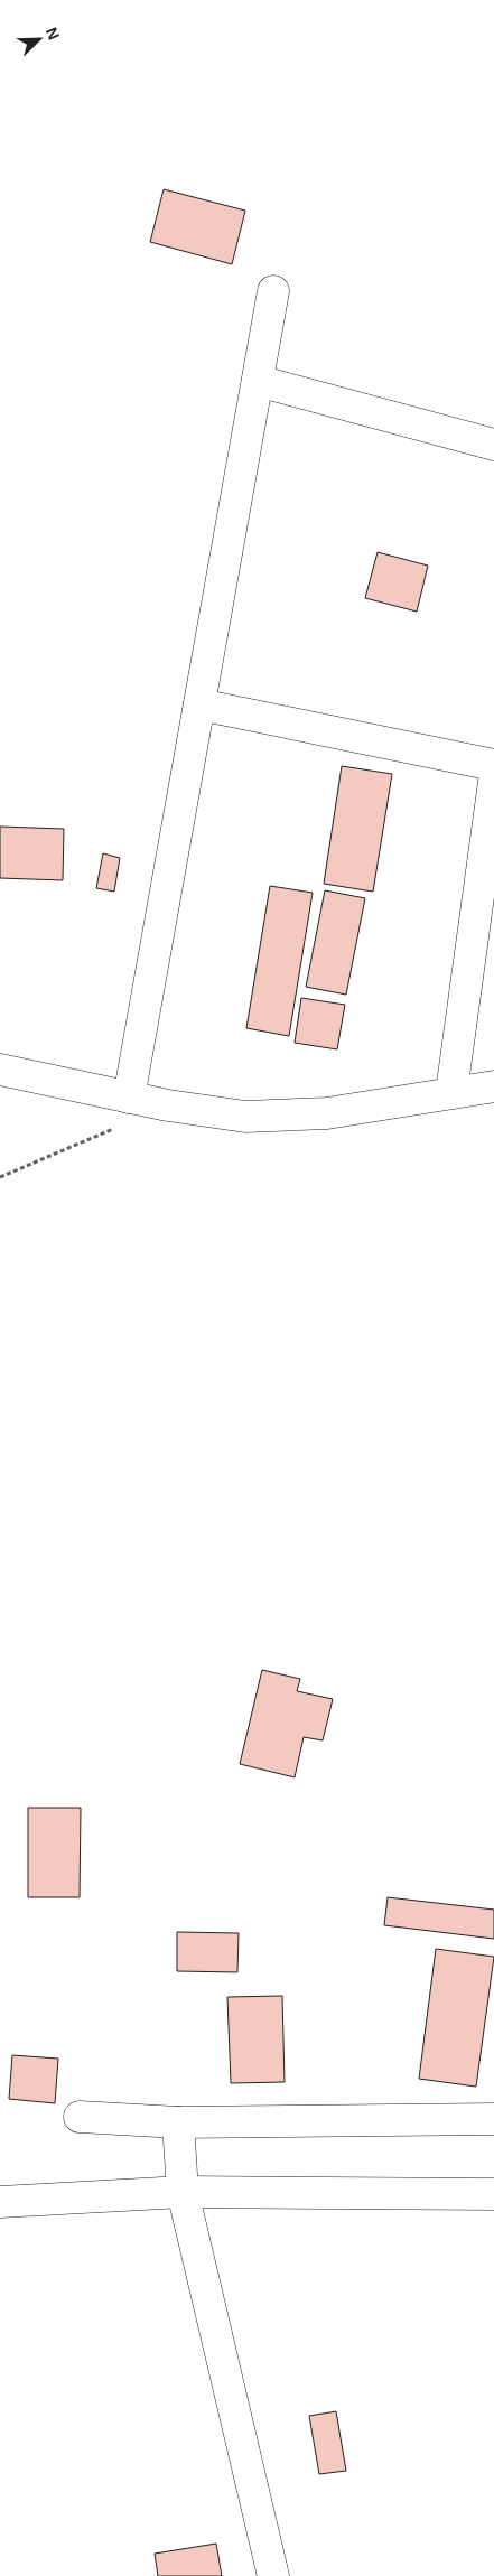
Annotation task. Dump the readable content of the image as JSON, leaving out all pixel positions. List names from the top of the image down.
{
  "north": "top right"
}
